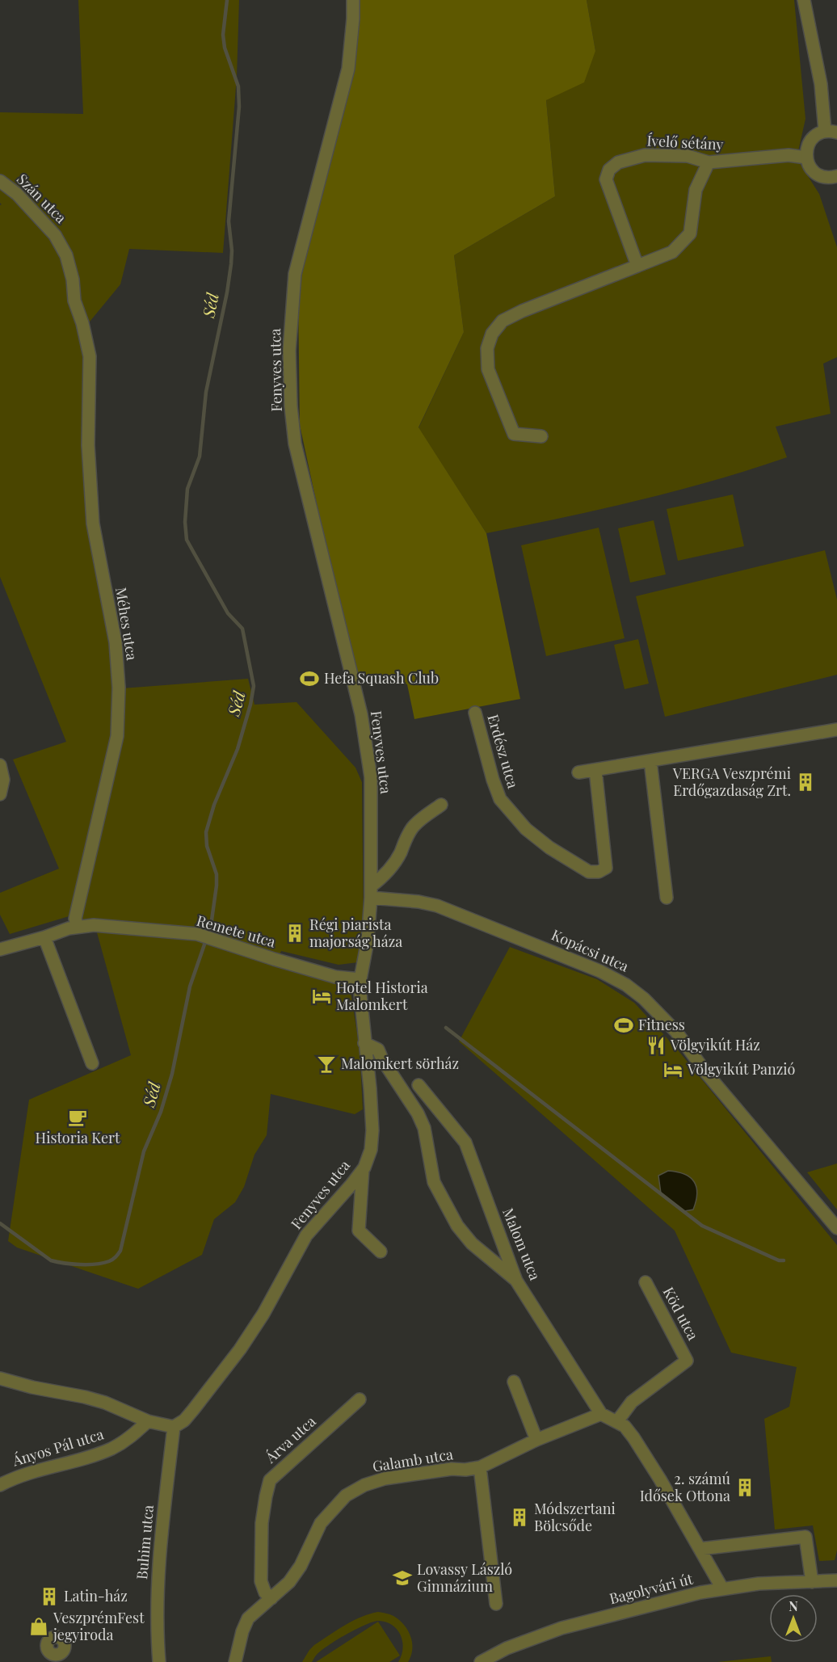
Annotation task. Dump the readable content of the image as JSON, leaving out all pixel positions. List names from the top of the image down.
{
  "streets": {
    "street": [
      "Ívelő sétány",
      "Szán utca",
      "Fenyves utca",
      "Méhes utca",
      "Erdész utca",
      "Remete utca",
      "Kopácsi utca",
      "Malom utca",
      "Köd utca",
      "Árva utca",
      "Ányos Pál utca",
      "Galamb utca",
      "Buhim utca",
      "Bagolyvári út"
    ]
  },
  "crossings": [
    ["Szán utca", "Méhes utca"],
    ["Fenyves utca", "Remete utca"],
    ["Fenyves utca", "Kopácsi utca"],
    ["Fenyves utca", "Buhim utca"],
    ["Méhes utca", "Remete utca"],
    ["Malom utca", "Galamb utca"],
    ["Árva utca", "Galamb utca"]
  ],
  "water": ["Séd"],
  "places": {
    "sports": ["Hefa Squash Club", "Fitness"],
    "building": [
      "VERGA Veszprémi Erdőgazdaság Zrt.",
      "Régi piarista majorság háza",
      "2. számú Idősek Ottona",
      "Módszertani Bölcsőde",
      "Latin-ház"
    ],
    "hotel": ["Hotel Historia Malomkert", "Völgyikút Panzió"],
    "restaurant": ["Völgyikút Ház"],
    "bar": ["Malomkert sörház"],
    "cafe": ["Historia Kert"],
    "school or university": ["Lovassy László Gimnázium"],
    "shop": ["VeszprémFest jegyiroda"]
  },
  "north": "top"
}
